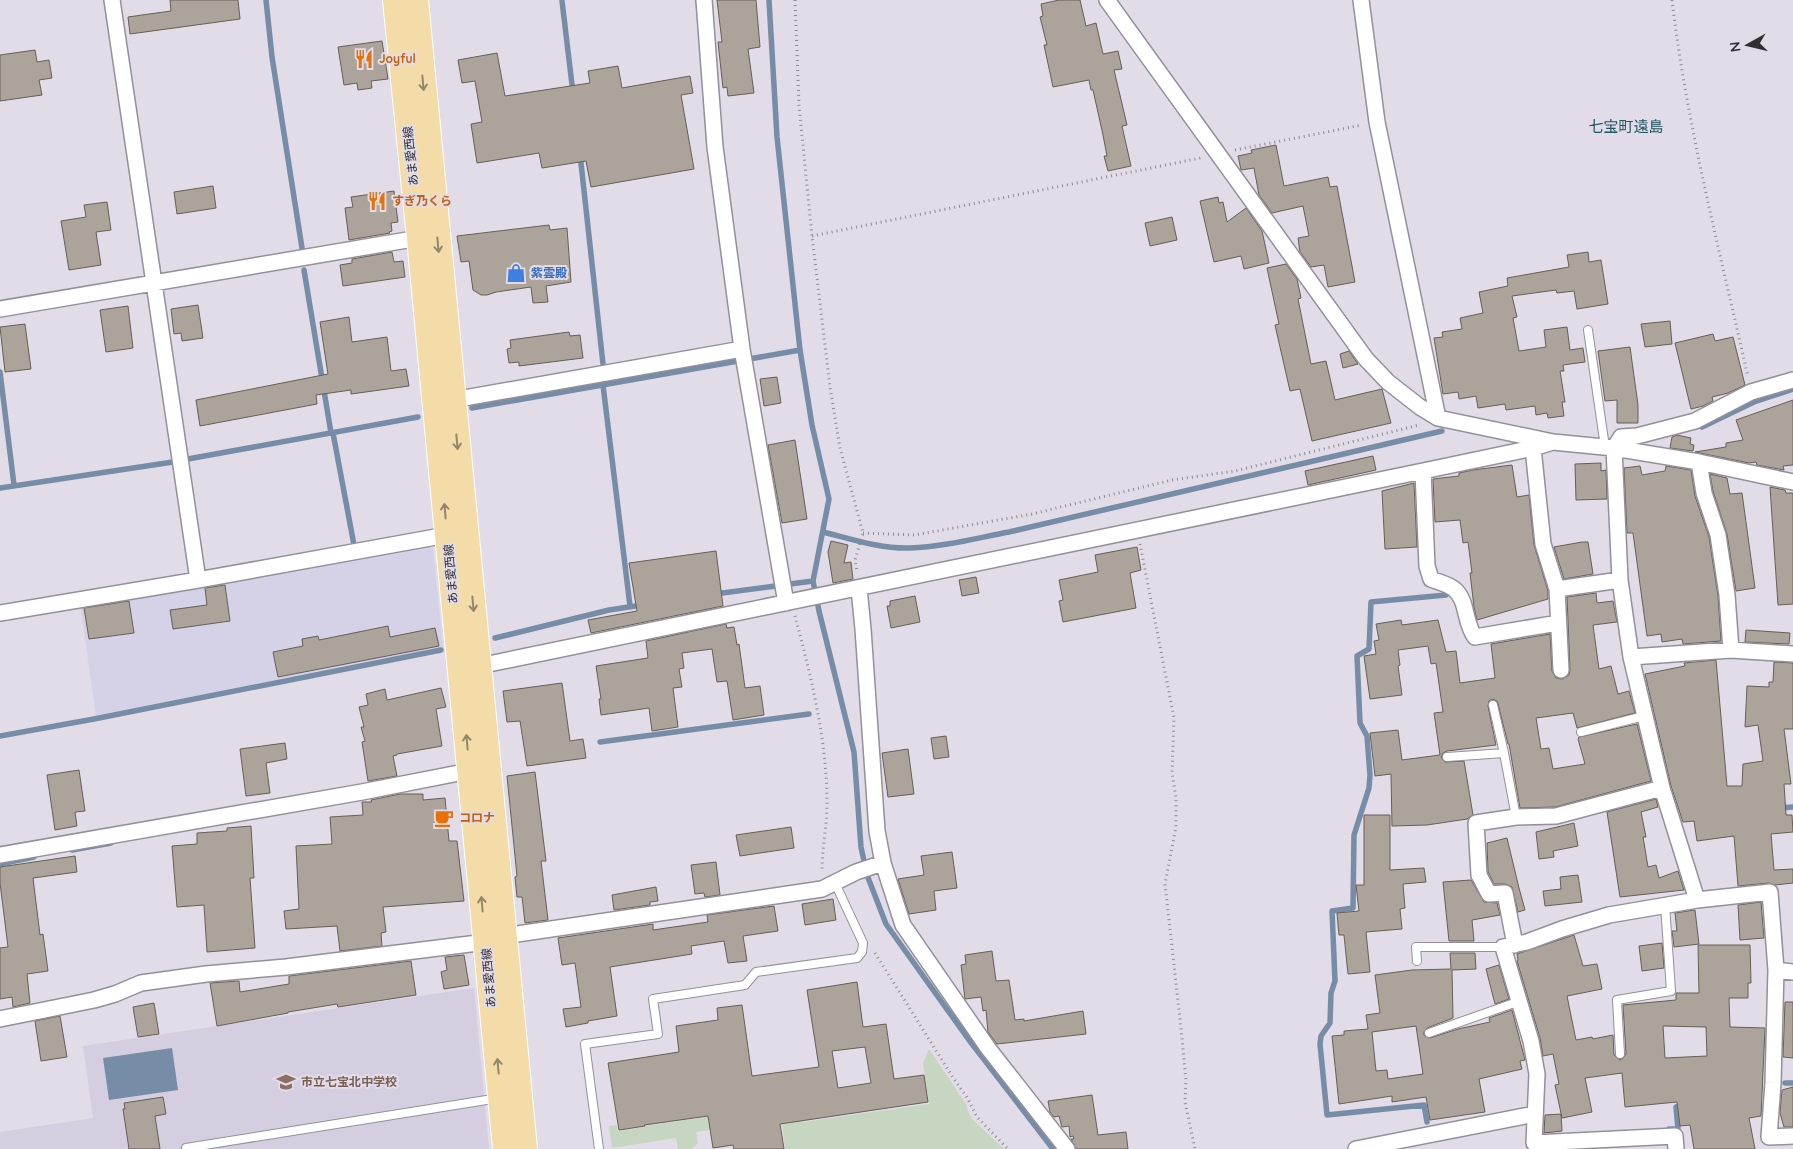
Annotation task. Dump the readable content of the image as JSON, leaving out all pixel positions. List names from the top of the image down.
{
  "streets": {
    "main road": ["あま愛西線"]
  },
  "districts": ["七宝町遠島"],
  "places": {
    "restaurant": ["Joyful", "すぎ乃くら"],
    "shop": ["紫雲殿"],
    "cafe": ["コロナ"],
    "school or university": ["市立七宝北中学校"]
  },
  "north": "left"
}
